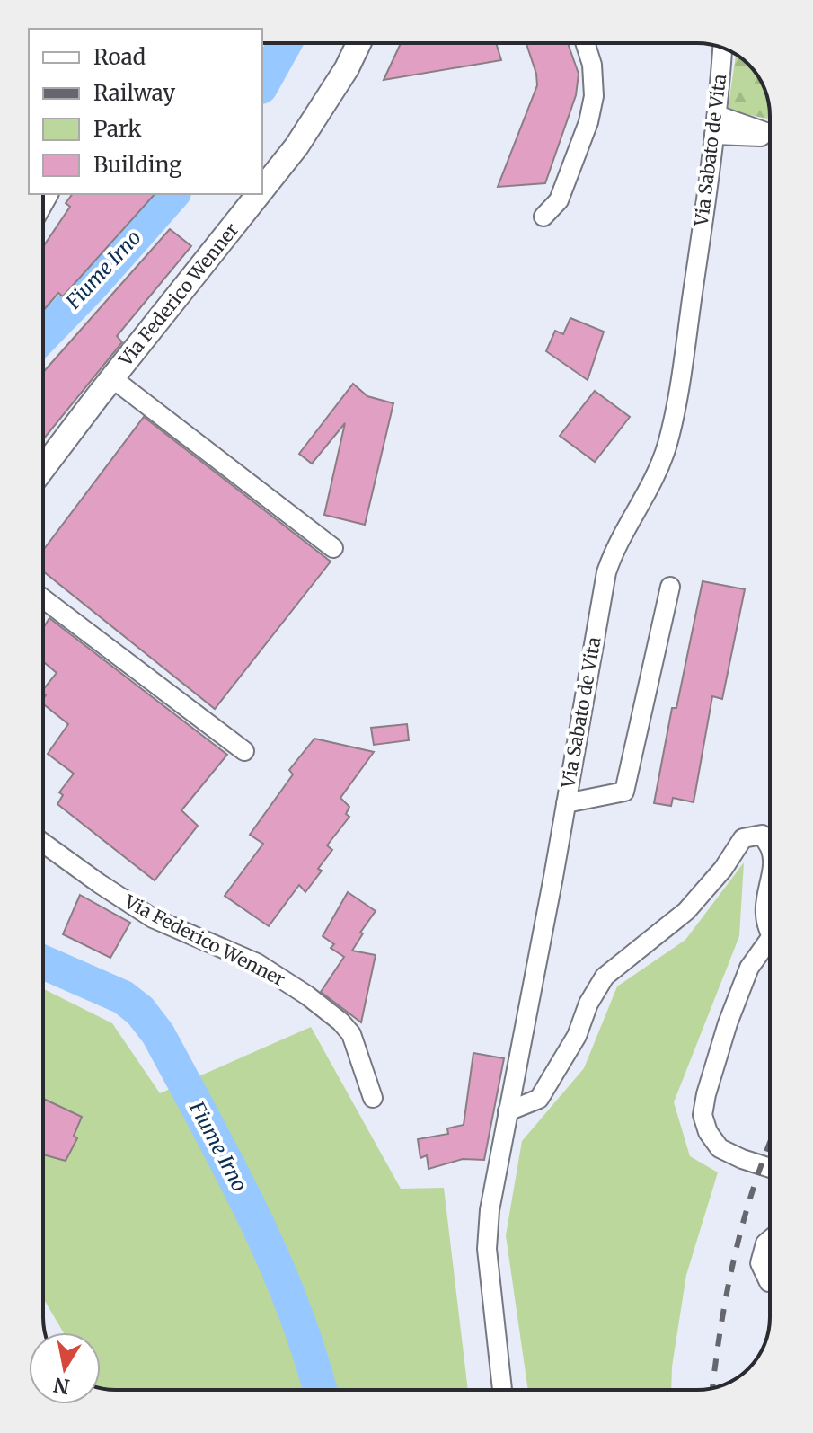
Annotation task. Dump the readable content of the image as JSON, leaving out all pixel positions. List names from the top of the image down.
{
  "streets": {
    "main road": ["Via Federico Wenner"],
    "street": ["Via Sabato de Vita"]
  },
  "water": ["Fiume Irno"],
  "legend": [
    "Road",
    "Railway",
    "Park",
    "Building"
  ],
  "north": "bottom"
}
